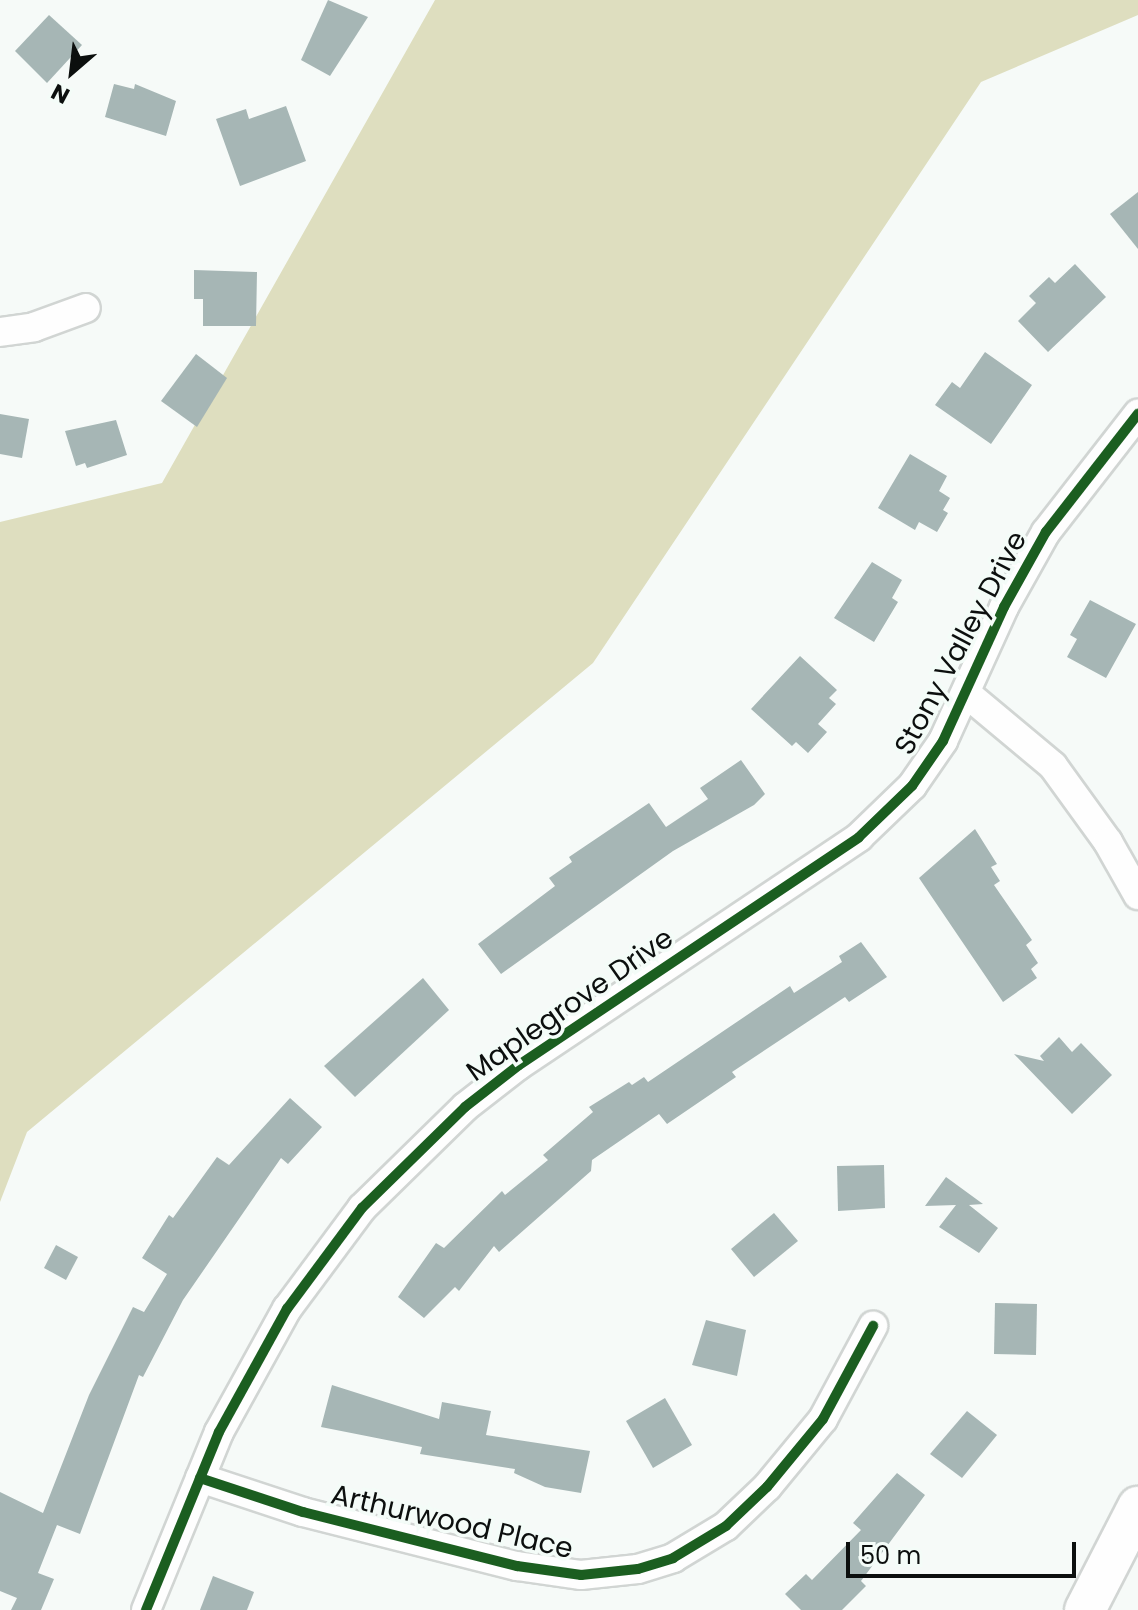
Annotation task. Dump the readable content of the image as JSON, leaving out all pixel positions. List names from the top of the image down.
{
  "streets": {
    "street": ["Stony Valley Drive", "Maplegrove Drive", "Arthurwood Place"]
  },
  "crossings": [
    ["Stony Valley Drive", "Maplegrove Drive"],
    ["Maplegrove Drive", "Arthurwood Place"]
  ],
  "scale_bar": "50 m",
  "north": "bottom left"
}
